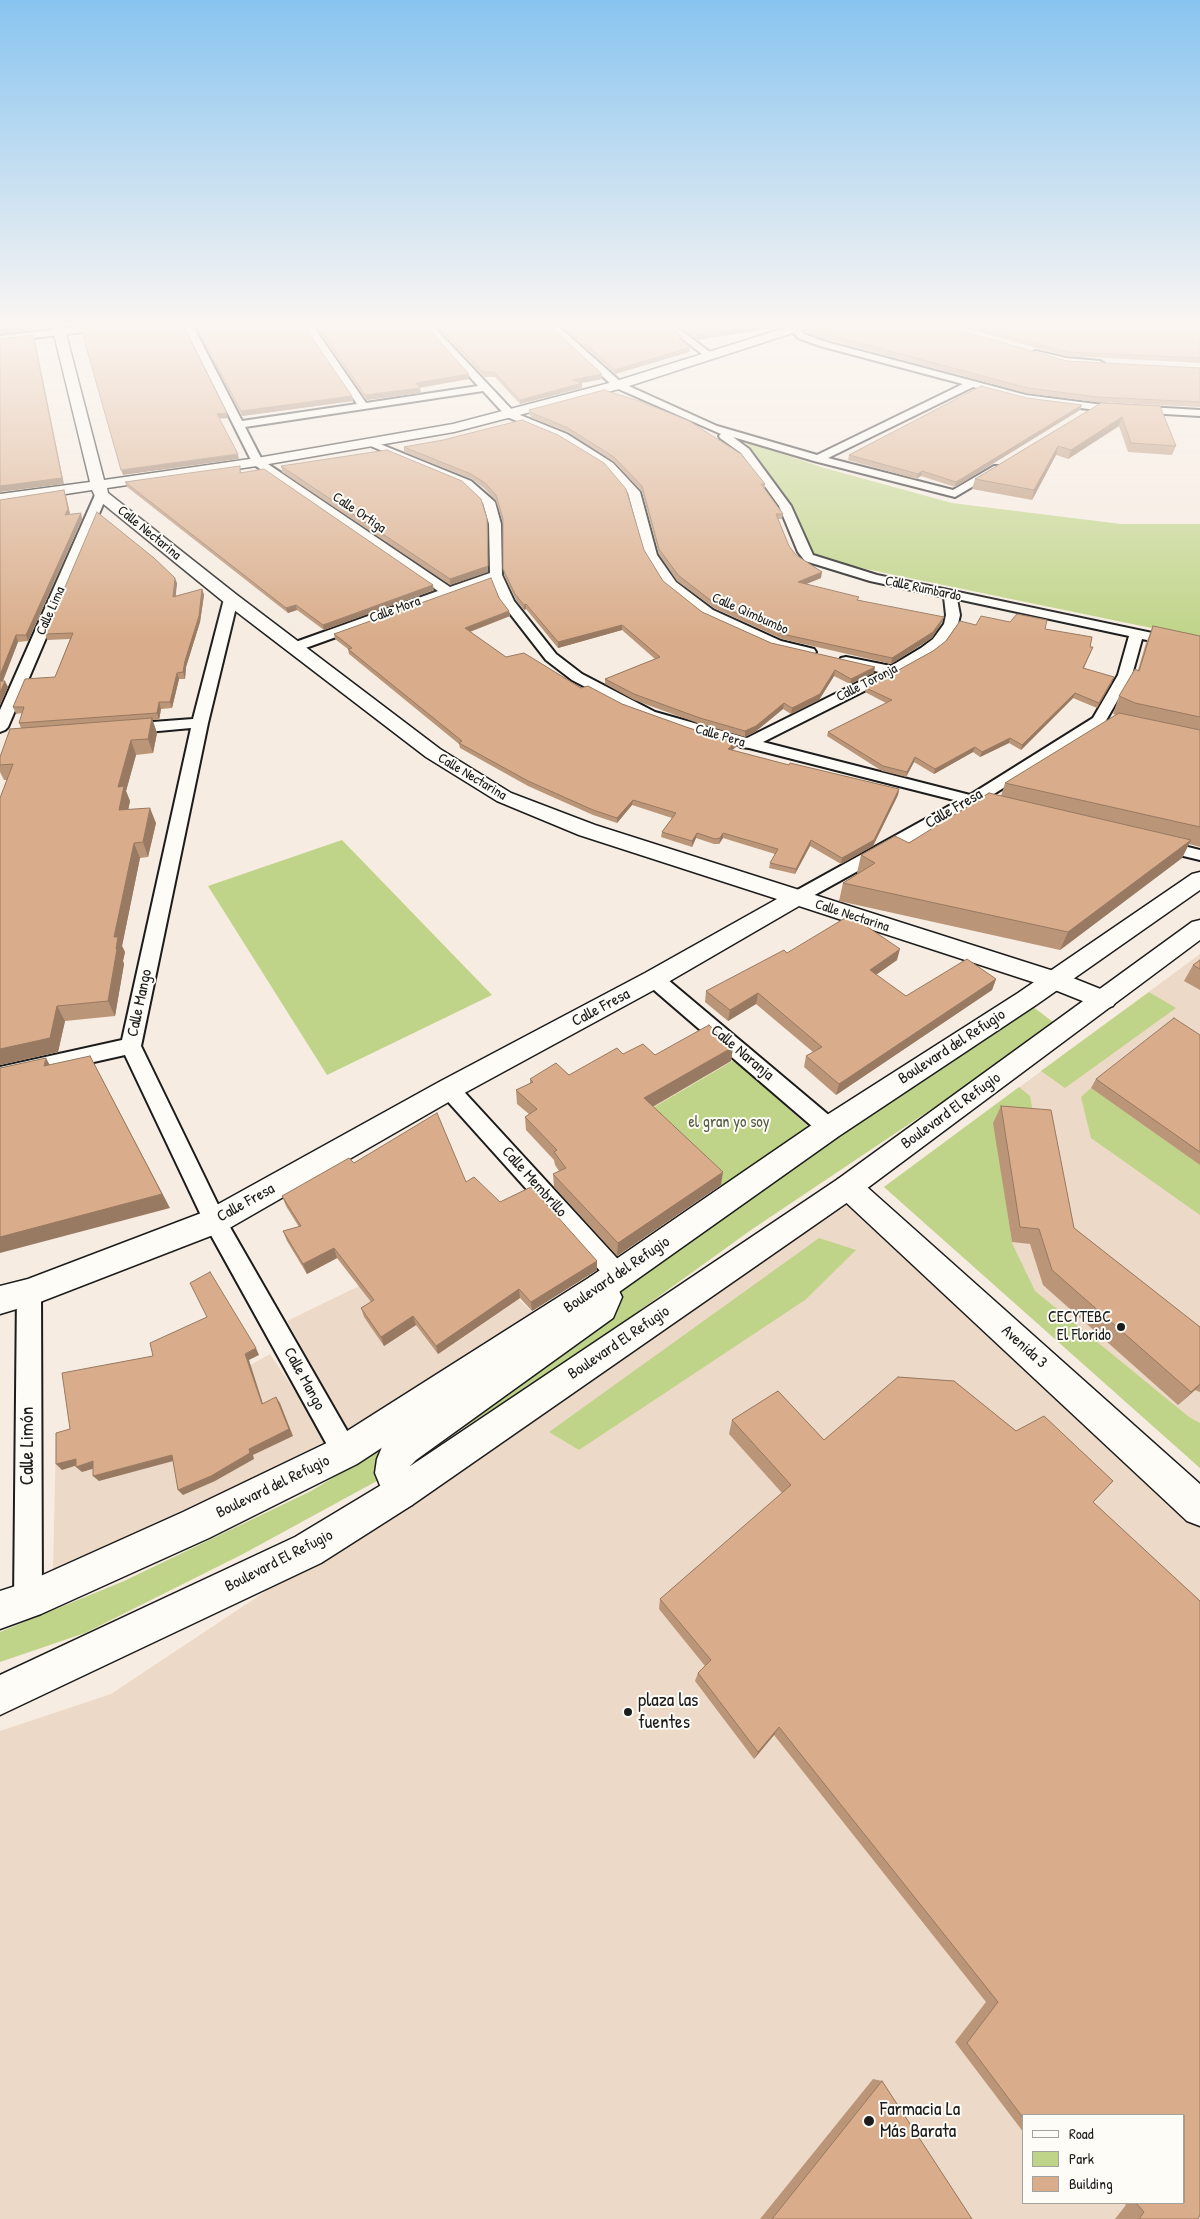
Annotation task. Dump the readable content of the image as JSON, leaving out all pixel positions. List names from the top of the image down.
{
  "streets": {
    "street": [
      "Calle Ortiga",
      "Calle Nectarina",
      "Calle Rumbardo",
      "Calle Mora",
      "Calle Lima",
      "Calle Qimbumbo",
      "Calle Toronja",
      "Calle Pera",
      "Calle Fresa",
      "Calle Mango",
      "Boulevard del Refugio",
      "Calle Naranja",
      "Boulevard El Refugio",
      "Calle Membrillo",
      "Avenida 3",
      "Calle Limón"
    ]
  },
  "crossings": [
    ["Calle Ortiga", "Calle Mora"],
    ["Calle Nectarina", "Calle Mora"],
    ["Calle Nectarina", "Calle Lima"],
    ["Calle Nectarina", "Calle Fresa"],
    ["Calle Nectarina", "Calle Mango"],
    ["Calle Nectarina", "Boulevard del Refugio"],
    ["Calle Nectarina", "Boulevard El Refugio"],
    ["Calle Rumbardo", "Calle Toronja"],
    ["Calle Rumbardo", "Calle Fresa"],
    ["Calle Mora", "Calle Pera"],
    ["Calle Toronja", "Calle Pera"],
    ["Calle Pera", "Calle Fresa"],
    ["Calle Fresa", "Calle Mango"],
    ["Calle Fresa", "Calle Naranja"],
    ["Calle Fresa", "Calle Membrillo"],
    ["Calle Fresa", "Calle Limón"],
    ["Calle Mango", "Boulevard del Refugio"],
    ["Boulevard del Refugio", "Calle Naranja"],
    ["Boulevard del Refugio", "Calle Membrillo"],
    ["Boulevard del Refugio", "Calle Limón"],
    ["Boulevard El Refugio", "Avenida 3"]
  ],
  "parks": ["el gran yo soy"],
  "places": ["CECYTEBC El Florido", "plaza las fuentes", "Farmacia La Más Barata"],
  "legend": ["Road", "Park", "Building"]
}
